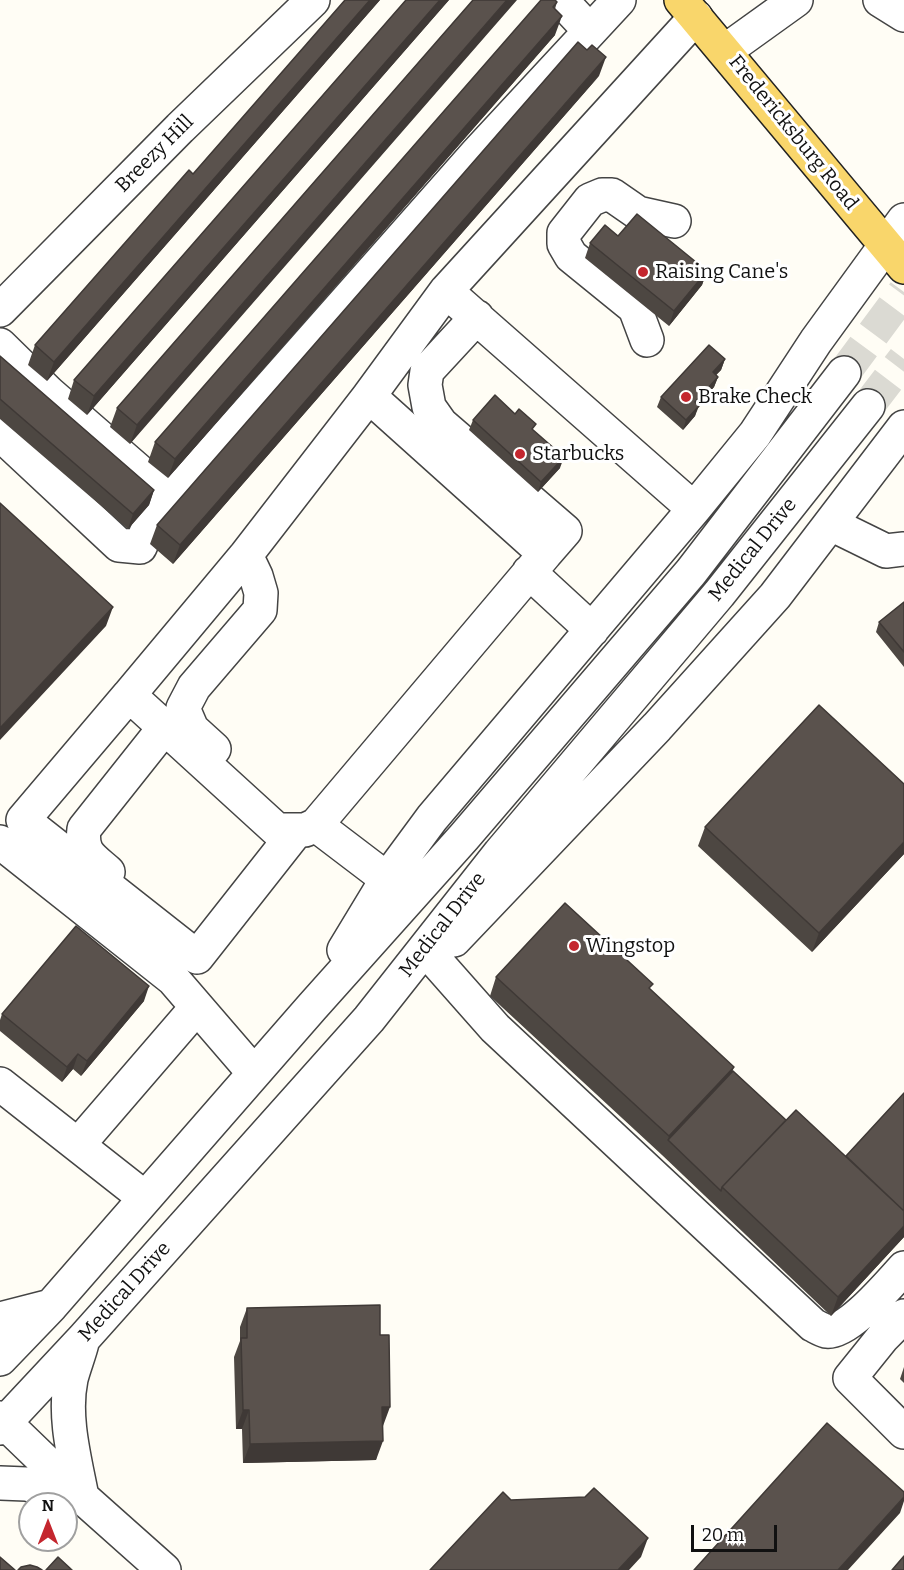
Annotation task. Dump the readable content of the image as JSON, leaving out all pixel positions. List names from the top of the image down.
{
  "streets": {
    "main road": ["Fredericksburg Road"],
    "street": ["Breezy Hill", "Medical Drive"]
  },
  "places": [
    "Raising Cane's",
    "Brake Check",
    "Starbucks",
    "Wingstop"
  ],
  "scale_bar": "20 m",
  "north": "top"
}
